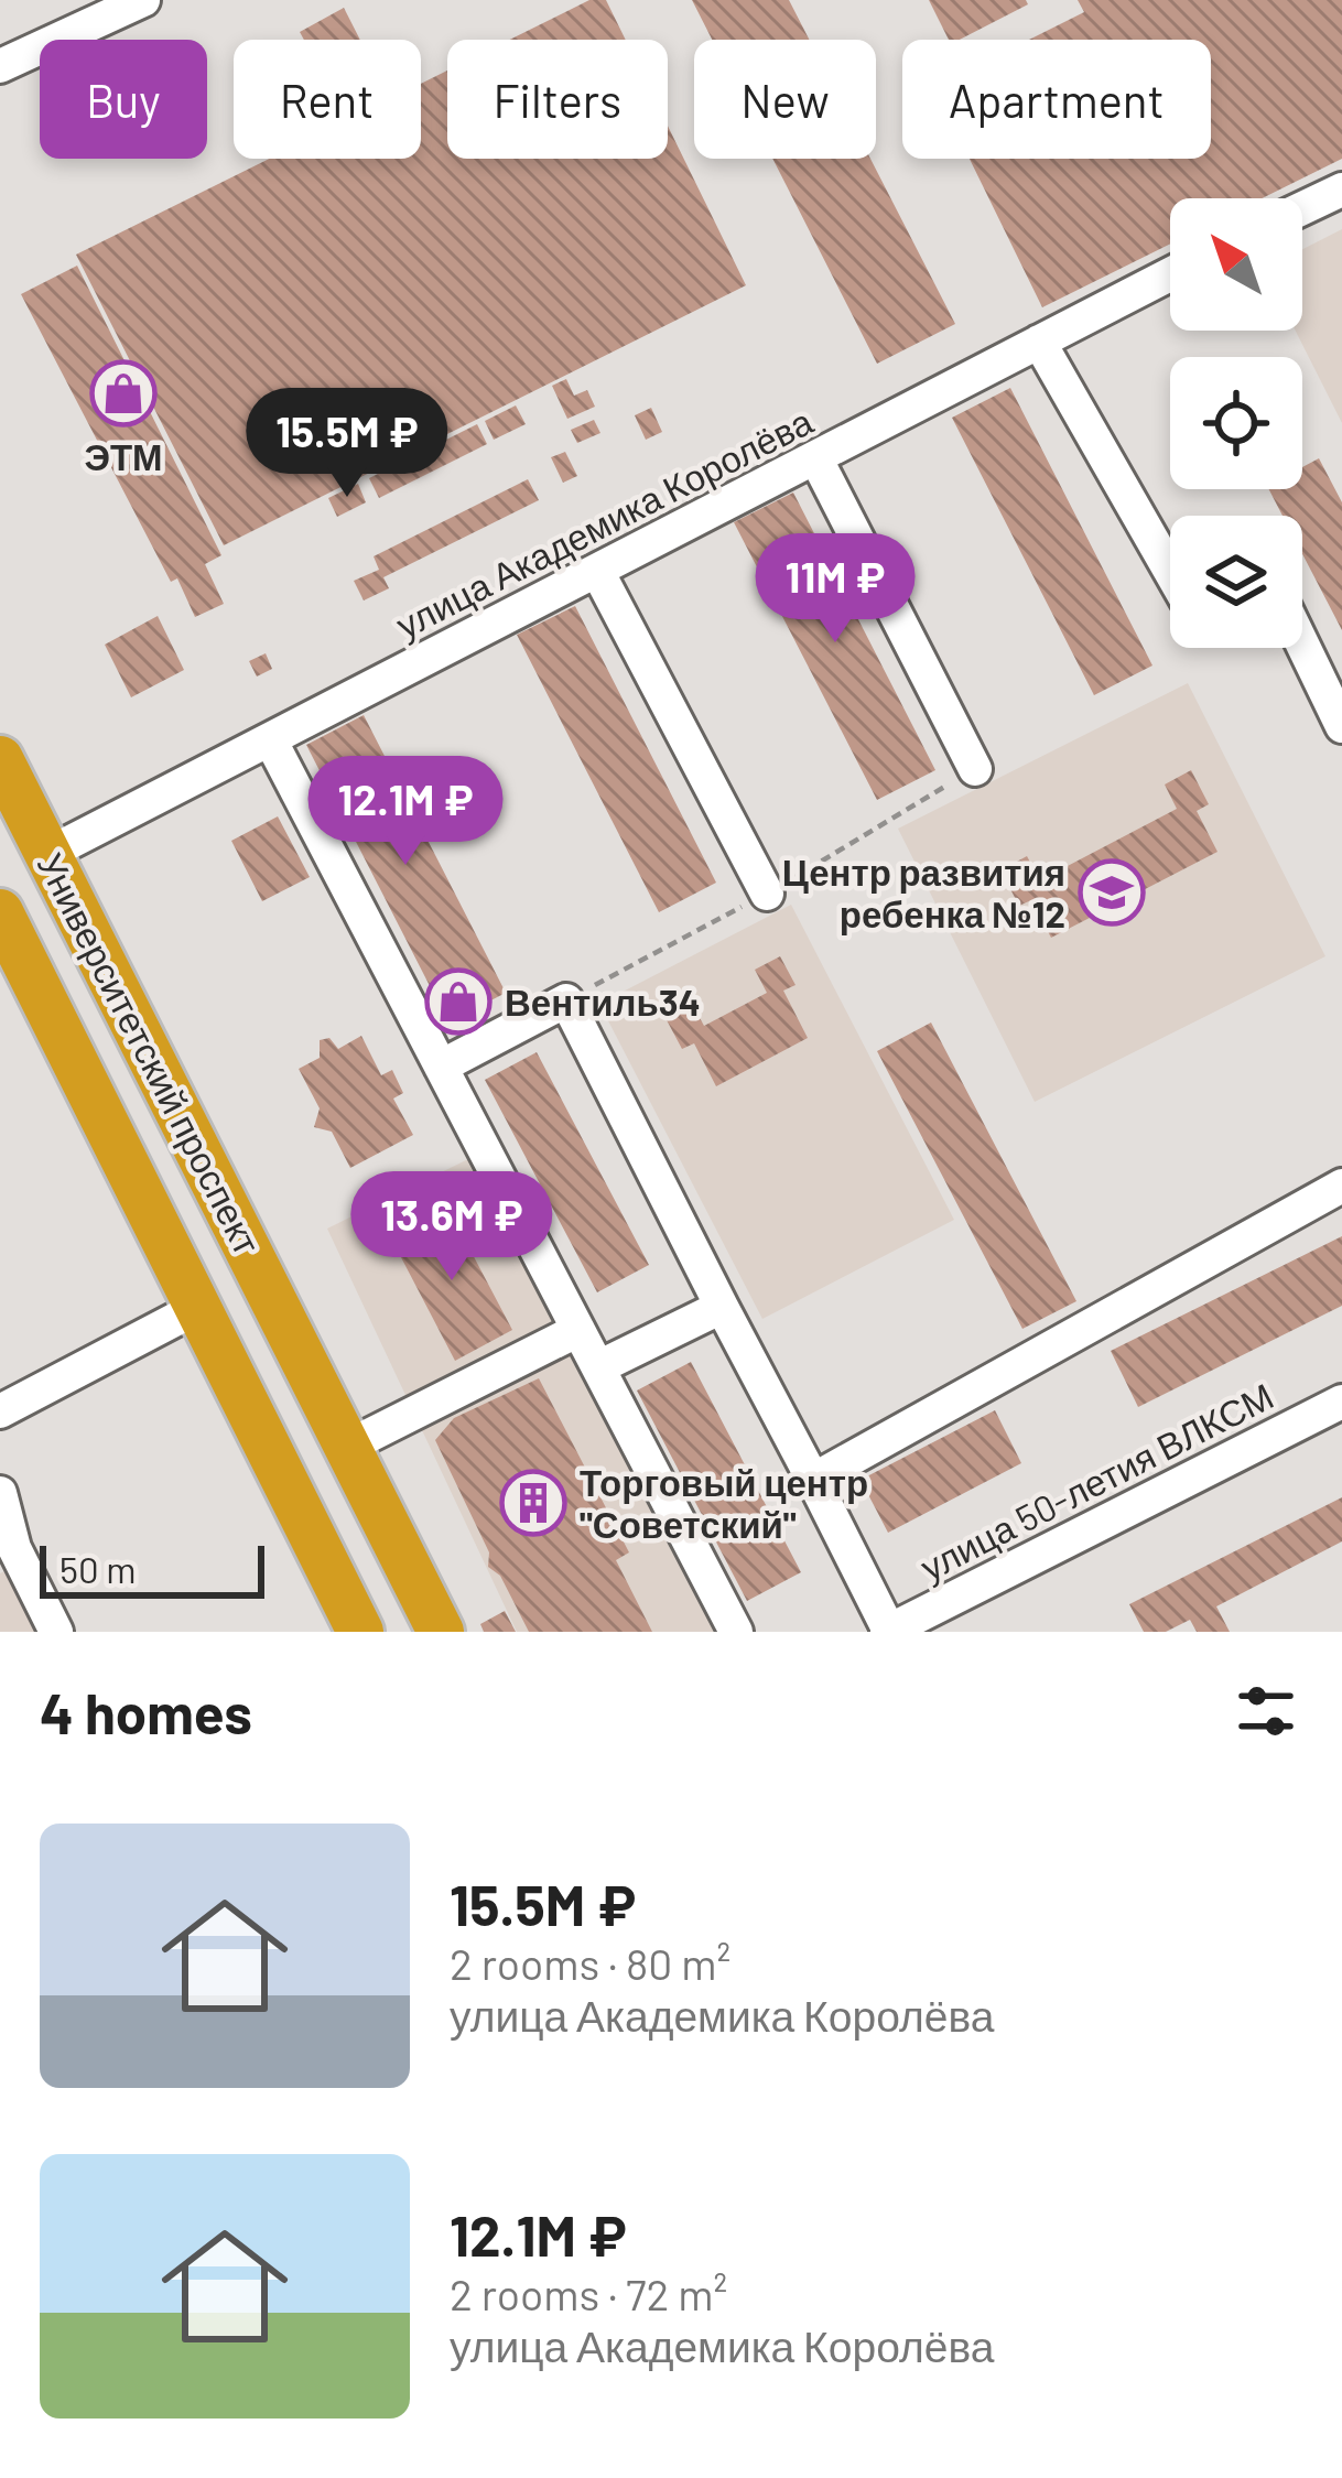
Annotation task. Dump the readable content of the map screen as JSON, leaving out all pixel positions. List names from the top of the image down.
{
  "streets": {
    "highway": ["Университетский проспект"],
    "street": ["улица Академика Королёва", "улица 50-летия ВЛКСМ"]
  },
  "crossings": [
    ["улица Академика Королёва", "Университетский проспект"]
  ],
  "places": {
    "shop": ["ЭТМ", "Вентиль34"],
    "school or university": ["Центр развития ребенка №12"],
    "building": ["Торговый центр \"Советский\""]
  },
  "scale_bar": "50 m",
  "north": "top left",
  "page": {
    "chip": [
      "Buy",
      "Rent",
      "Filters",
      "New",
      "Apartment"
    ],
    "price": [
      "15.5M ₽",
      "11M ₽",
      "12.1M ₽",
      "13.6M ₽"
    ],
    "scale": "50 m",
    "heading": "4 homes",
    "list": [
      {
        "name": "15.5M ₽",
        "note": "2 rooms · 80 m² · улица Академика Королёва"
      },
      {
        "name": "12.1M ₽",
        "note": "2 rooms · 72 m² · улица Академика Королёва"
      }
    ]
  }
}
